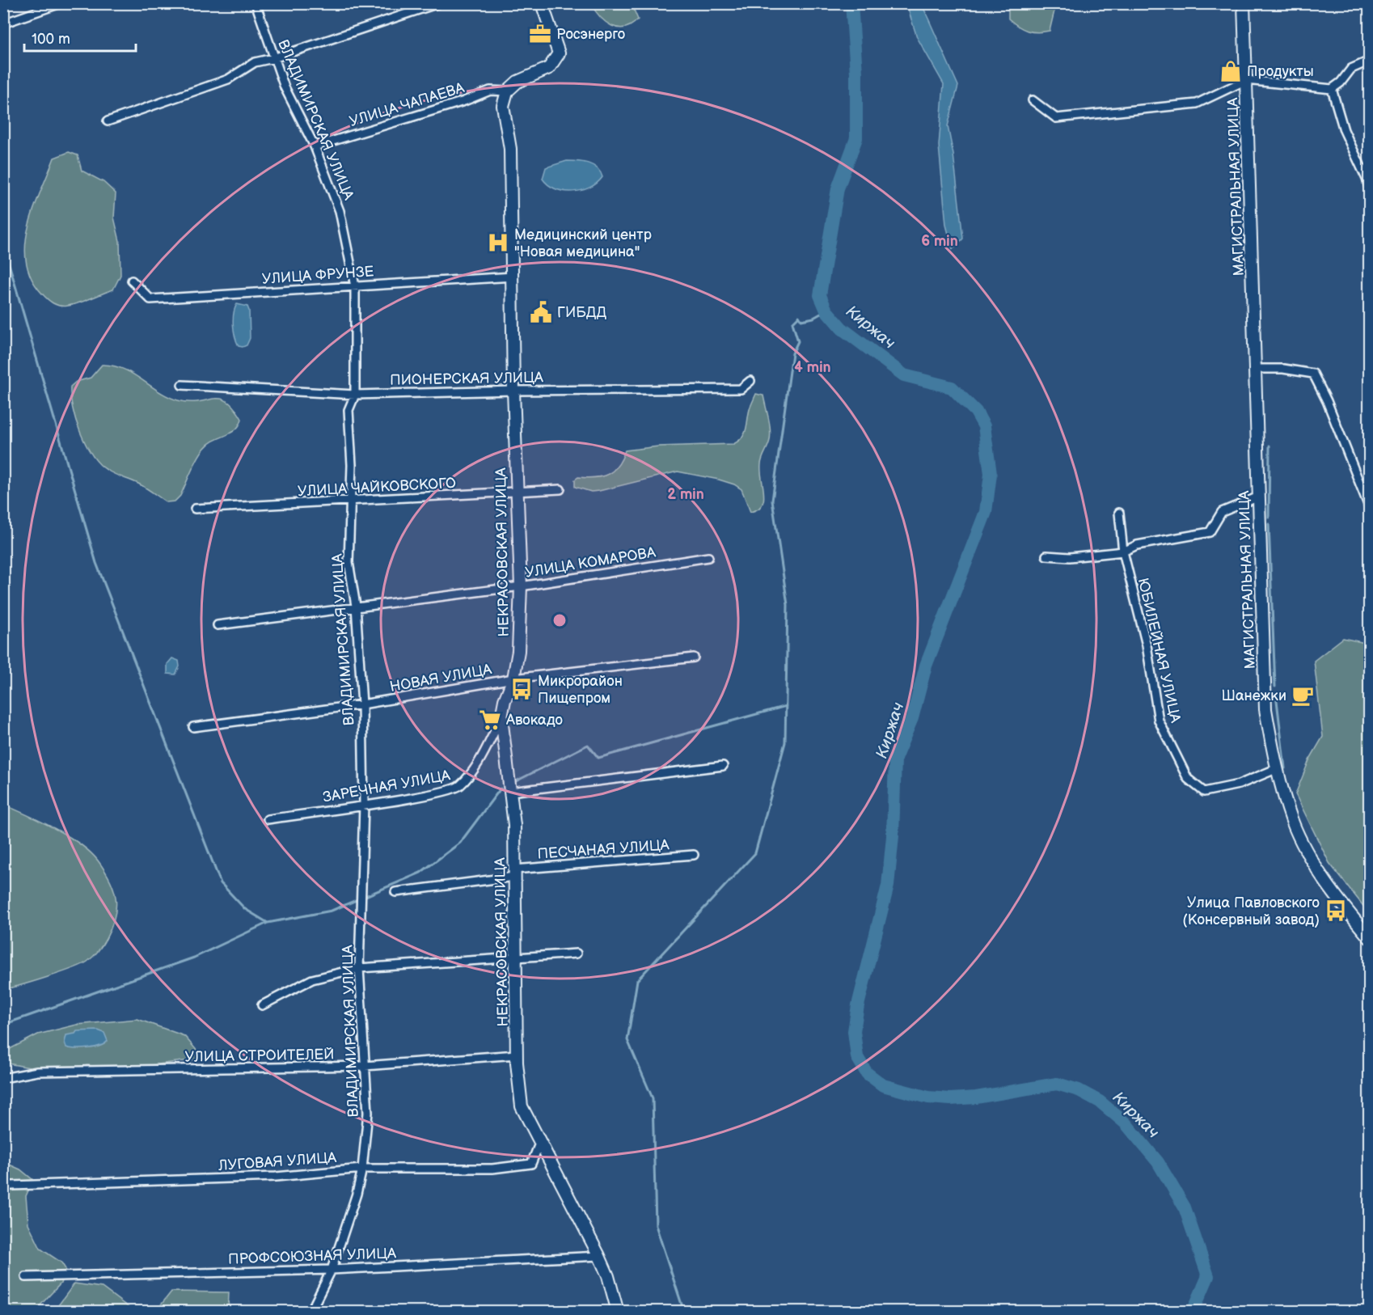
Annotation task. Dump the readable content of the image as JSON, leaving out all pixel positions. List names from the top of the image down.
{
  "streets": {
    "street": [
      "УЛИЦА ЧАПАЕВА",
      "ВЛАДИМИРСКАЯ УЛИЦА",
      "МАГИСТРАЛЬНАЯ УЛИЦА",
      "УЛИЦА ФРУНЗЕ",
      "ПИОНЕРСКАЯ УЛИЦА",
      "УЛИЦА ЧАЙКОВСКОГО",
      "НЕКРАСОВСКАЯ УЛИЦА",
      "УЛИЦА КОМАРОВА",
      "ЮБИЛЕЙНАЯ УЛИЦА",
      "НОВАЯ УЛИЦА",
      "ЗАРЕЧНАЯ УЛИЦА",
      "ПЕСЧАНАЯ УЛИЦА",
      "УЛИЦА СТРОИТЕЛЕЙ",
      "ЛУГОВАЯ УЛИЦА",
      "ПРОФСОЮЗНАЯ УЛИЦА"
    ]
  },
  "crossings": [
    ["УЛИЦА ЧАПАЕВА", "ВЛАДИМИРСКАЯ УЛИЦА"],
    ["УЛИЦА ЧАПАЕВА", "НЕКРАСОВСКАЯ УЛИЦА"],
    ["ВЛАДИМИРСКАЯ УЛИЦА", "УЛИЦА ФРУНЗЕ"],
    ["ВЛАДИМИРСКАЯ УЛИЦА", "ПИОНЕРСКАЯ УЛИЦА"],
    ["ВЛАДИМИРСКАЯ УЛИЦА", "УЛИЦА ЧАЙКОВСКОГО"],
    ["ВЛАДИМИРСКАЯ УЛИЦА", "УЛИЦА КОМАРОВА"],
    ["ВЛАДИМИРСКАЯ УЛИЦА", "НОВАЯ УЛИЦА"],
    ["ВЛАДИМИРСКАЯ УЛИЦА", "ЗАРЕЧНАЯ УЛИЦА"],
    ["ВЛАДИМИРСКАЯ УЛИЦА", "УЛИЦА СТРОИТЕЛЕЙ"],
    ["ВЛАДИМИРСКАЯ УЛИЦА", "ЛУГОВАЯ УЛИЦА"],
    ["ВЛАДИМИРСКАЯ УЛИЦА", "ПРОФСОЮЗНАЯ УЛИЦА"],
    ["МАГИСТРАЛЬНАЯ УЛИЦА", "ЮБИЛЕЙНАЯ УЛИЦА"],
    ["УЛИЦА ФРУНЗЕ", "НЕКРАСОВСКАЯ УЛИЦА"],
    ["ПИОНЕРСКАЯ УЛИЦА", "НЕКРАСОВСКАЯ УЛИЦА"],
    ["УЛИЦА ЧАЙКОВСКОГО", "НЕКРАСОВСКАЯ УЛИЦА"],
    ["НЕКРАСОВСКАЯ УЛИЦА", "УЛИЦА КОМАРОВА"],
    ["НЕКРАСОВСКАЯ УЛИЦА", "НОВАЯ УЛИЦА"],
    ["НЕКРАСОВСКАЯ УЛИЦА", "ЗАРЕЧНАЯ УЛИЦА"],
    ["НЕКРАСОВСКАЯ УЛИЦА", "ПЕСЧАНАЯ УЛИЦА"],
    ["НЕКРАСОВСКАЯ УЛИЦА", "УЛИЦА СТРОИТЕЛЕЙ"],
    ["НЕКРАСОВСКАЯ УЛИЦА", "ЛУГОВАЯ УЛИЦА"],
    ["НЕКРАСОВСКАЯ УЛИЦА", "ПРОФСОЮЗНАЯ УЛИЦА"]
  ],
  "water": ["Киржач"],
  "places": {
    "office": ["Росэнерго"],
    "shop": ["Продукты"],
    "hospital": ["Медицинский центр \"Новая медицина\""],
    "public building": ["ГИБДД"],
    "bus stop": ["Микрорайон Пищепром", "Улица Павловского (Консервный завод)"],
    "cafe": ["Шанежки"],
    "supermarket": ["Авокадо"]
  },
  "scale_bar": "100 m",
  "rings": ["6 min", "4 min", "2 min"]
}
